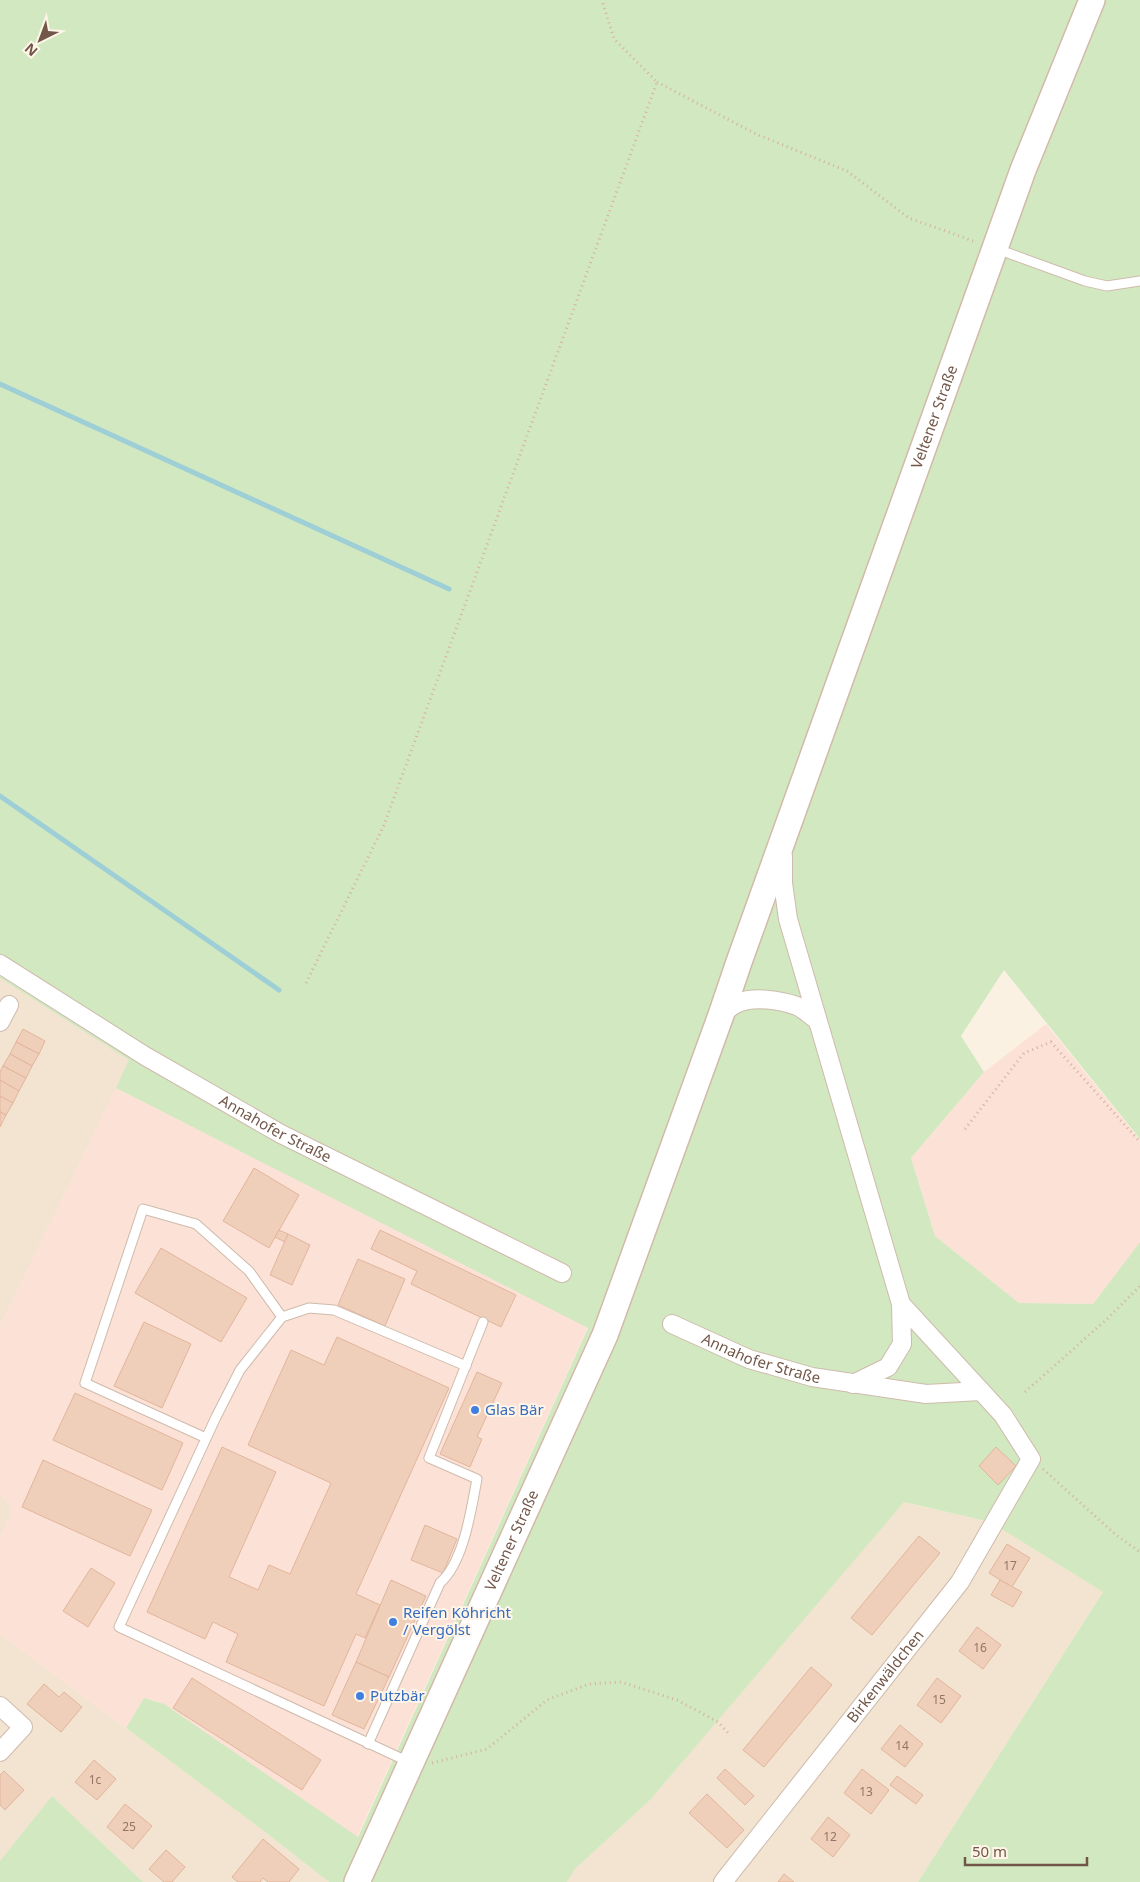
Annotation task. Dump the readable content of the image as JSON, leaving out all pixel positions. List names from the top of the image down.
{
  "streets": {
    "main road": ["Veltener Straße"],
    "street": ["Annahofer Straße", "Birkenwäldchen"]
  },
  "places": ["Glas Bär", "Reifen Köhricht / Vergölst", "Putzbär"],
  "house_numbers": [
    "17",
    "16",
    "15",
    "14",
    "1c",
    "13",
    "25",
    "12"
  ],
  "scale_bar": "50 m",
  "north": "bottom left"
}
